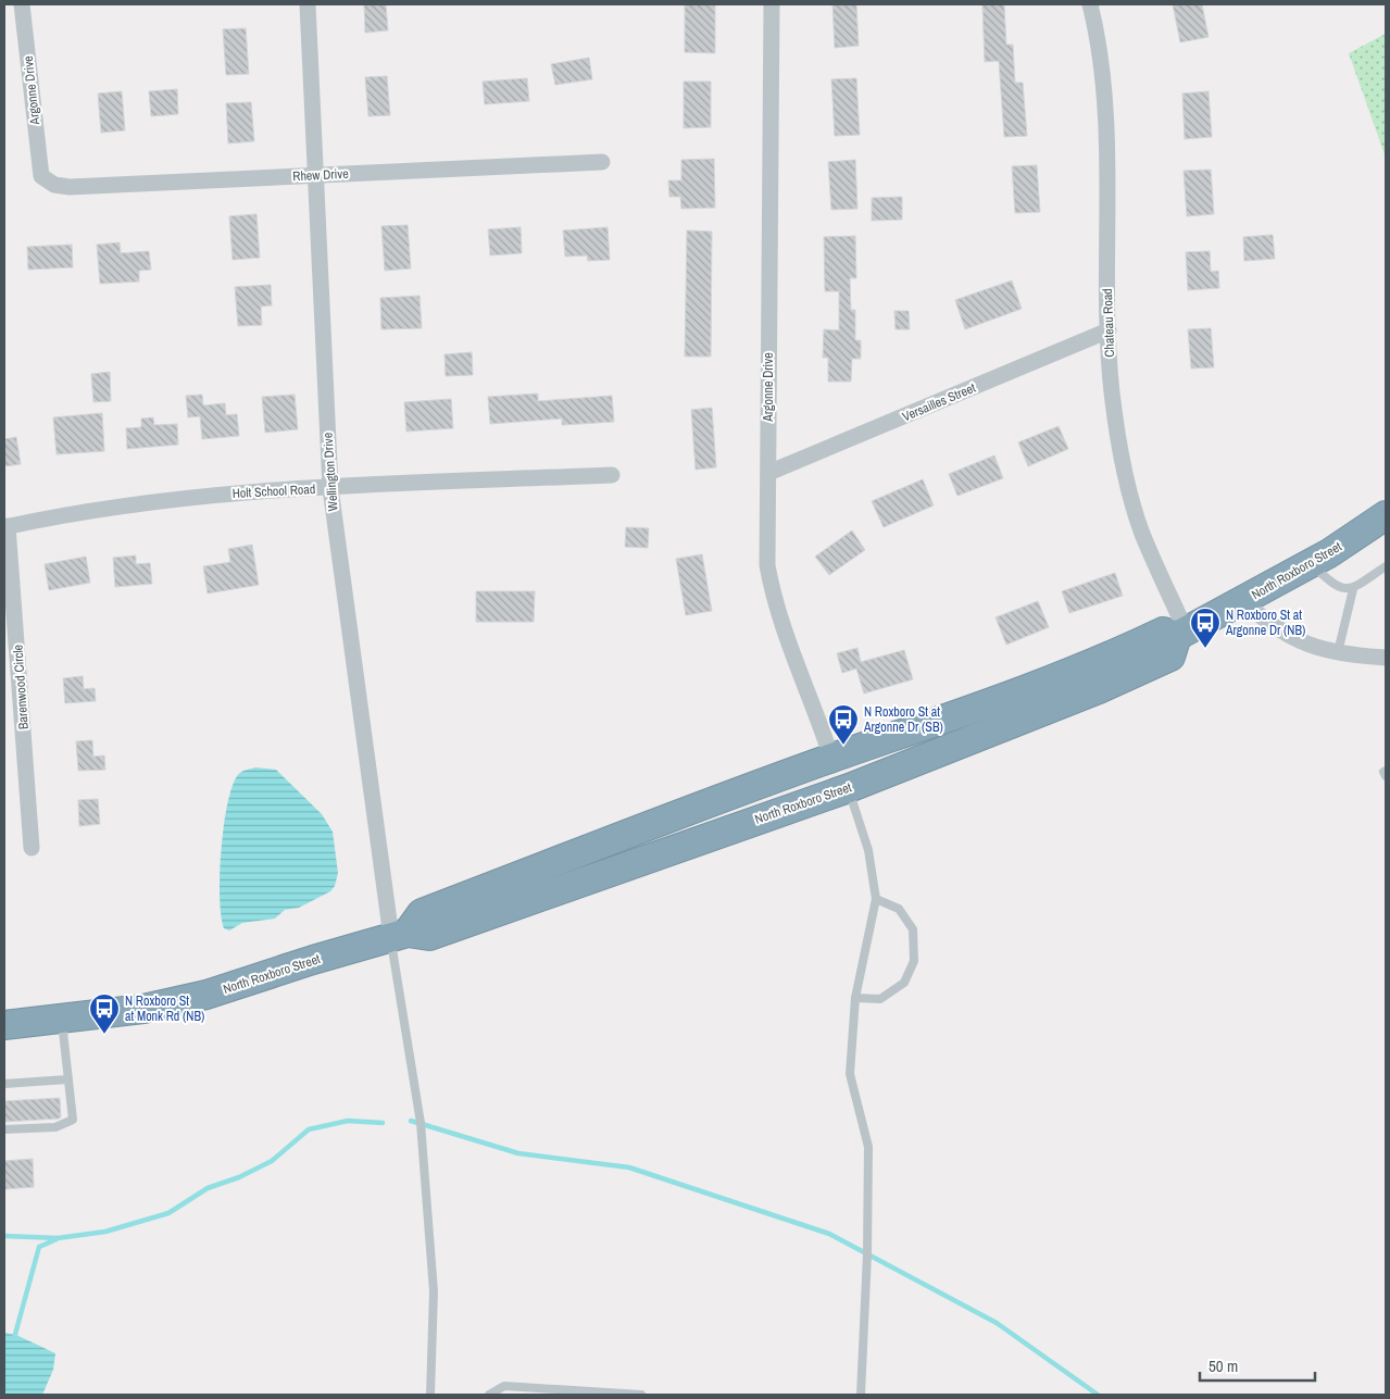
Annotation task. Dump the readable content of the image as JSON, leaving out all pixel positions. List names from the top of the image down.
{
  "streets": {
    "highway": ["North Roxboro Street"],
    "street": [
      "Argonne Drive",
      "Rhew Drive",
      "Chateau Road",
      "Versailles Street",
      "Wellington Drive",
      "Holt School Road",
      "Barenwood Circle"
    ]
  },
  "crossings": [
    ["Argonne Drive", "Rhew Drive"],
    ["Argonne Drive", "Versailles Street"],
    ["Argonne Drive", "North Roxboro Street"],
    ["Rhew Drive", "Wellington Drive"],
    ["Chateau Road", "Versailles Street"],
    ["Chateau Road", "North Roxboro Street"],
    ["Wellington Drive", "Holt School Road"],
    ["Wellington Drive", "North Roxboro Street"],
    ["Holt School Road", "Barenwood Circle"]
  ],
  "places": {
    "bus stop": ["N Roxboro St at Argonne Dr (NB)", "N Roxboro St at Argonne Dr (SB)", "N Roxboro St at Monk Rd (NB)"]
  },
  "scale_bar": "50 m"
}
